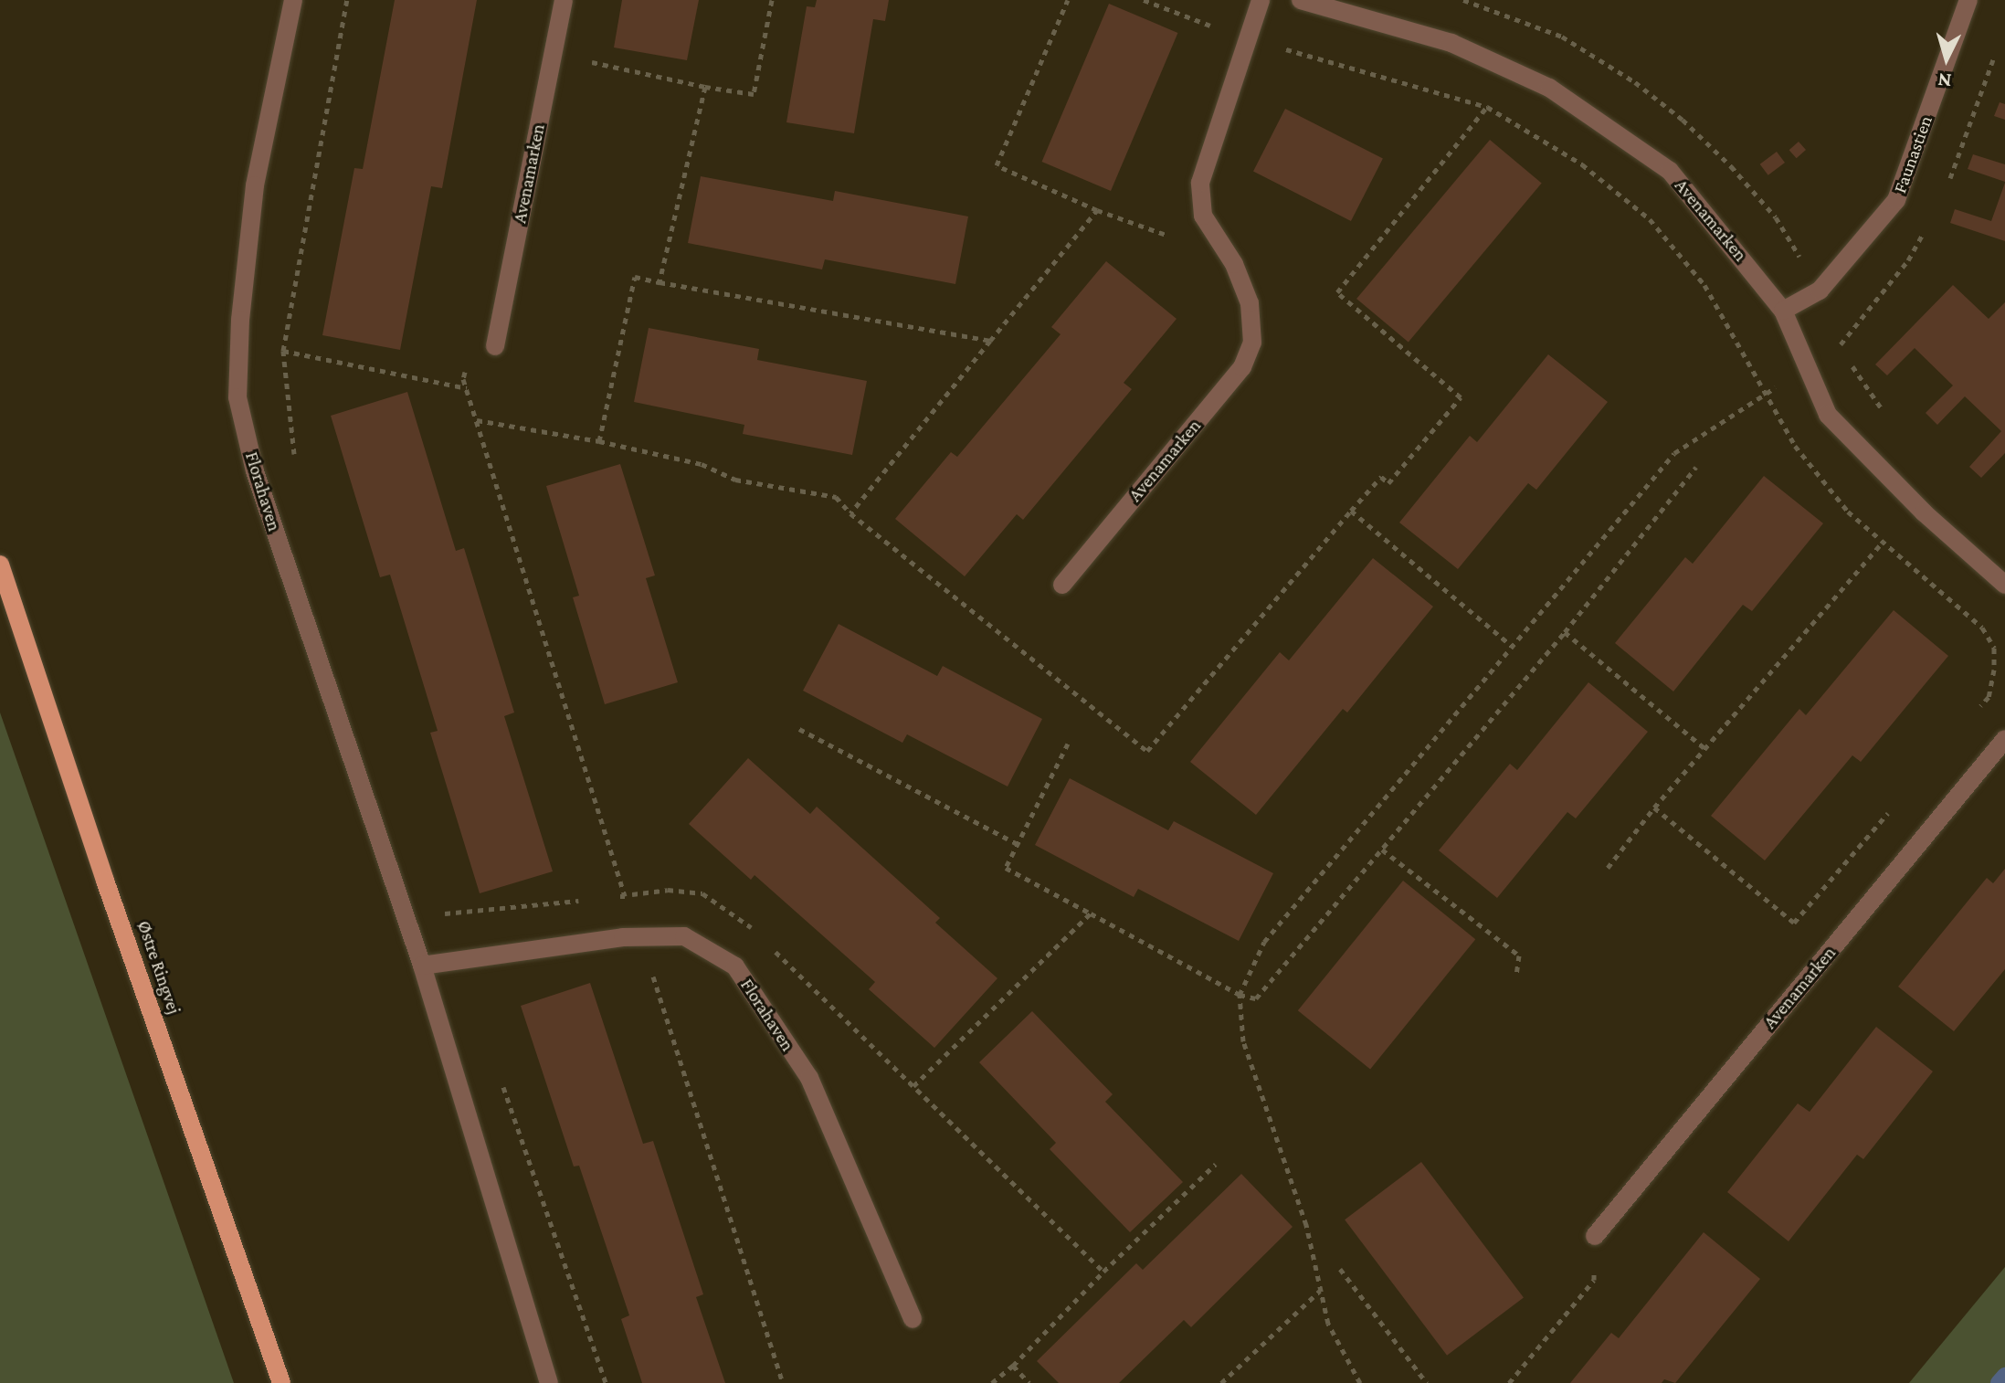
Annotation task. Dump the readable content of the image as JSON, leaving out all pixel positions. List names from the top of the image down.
{
  "streets": {
    "main road": ["Østre Ringvej"],
    "street": ["Faunastien", "Avenamarken", "Florahaven"]
  },
  "crossings": [
    ["Faunastien", "Avenamarken"]
  ],
  "north": "bottom"
}
